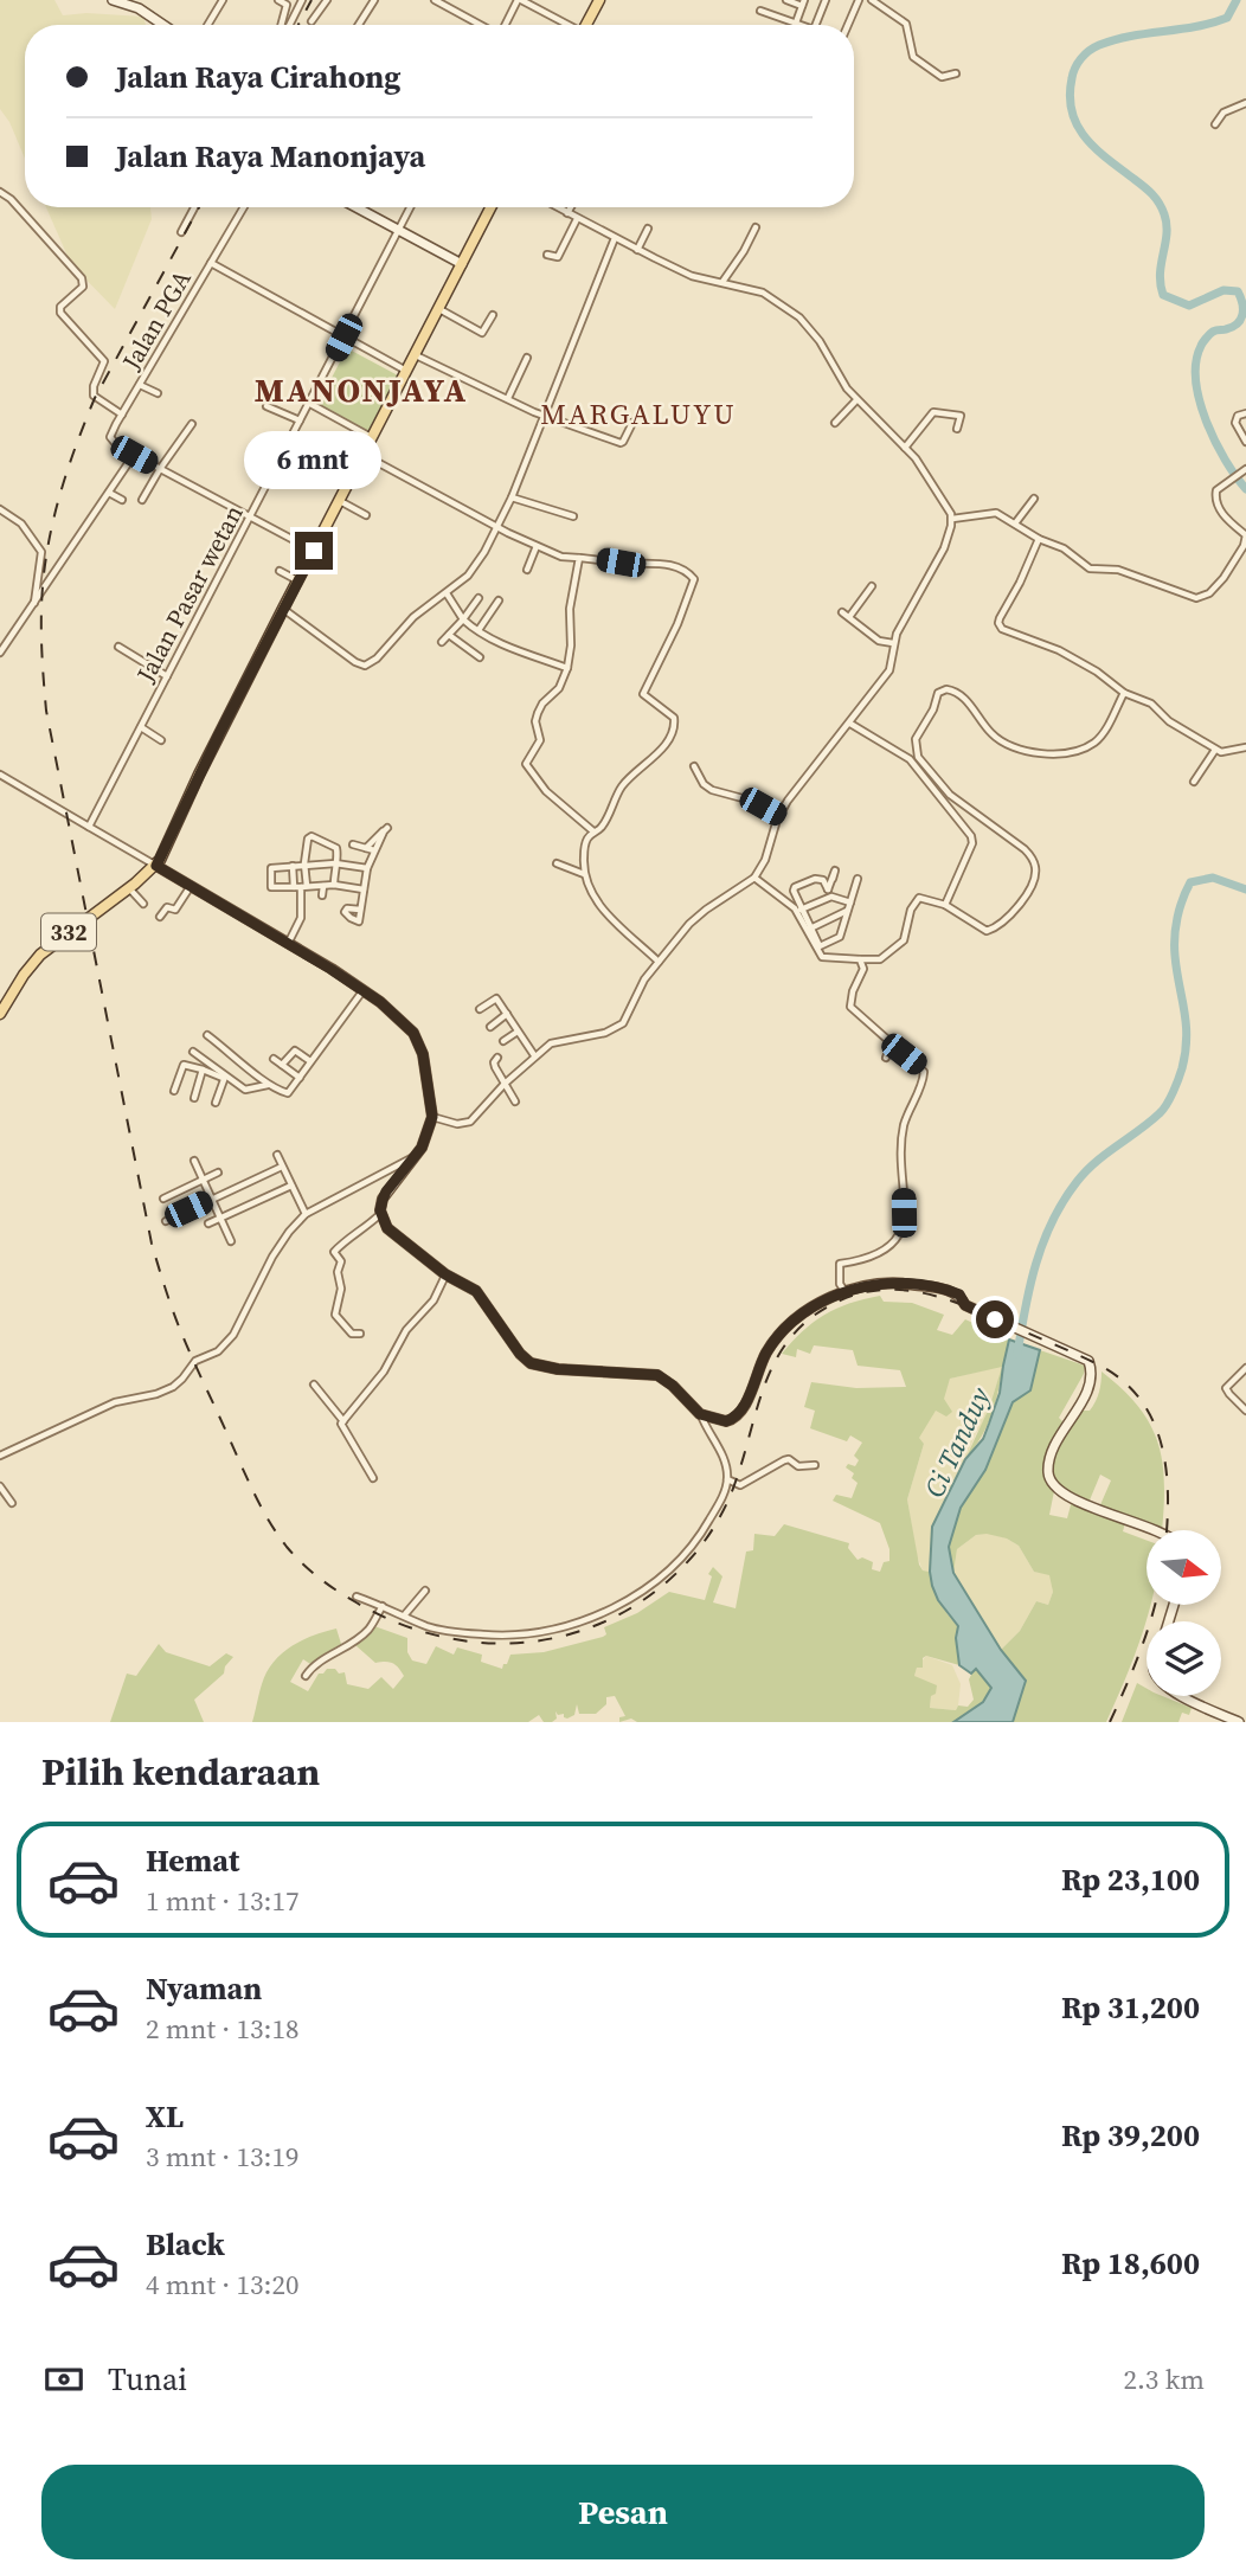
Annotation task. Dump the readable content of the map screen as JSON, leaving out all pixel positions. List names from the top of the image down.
{
  "streets": {
    "main road": ["332"],
    "street": ["Jalan PGA", "Jalan Pasar wetan"]
  },
  "districts": ["MANONJAYA", "MARGALUYU"],
  "water": ["Ci Tanduy"],
  "north": "right",
  "page": {
    "banner": ["Jalan Raya Cirahong", "Jalan Raya Manonjaya"],
    "bubble": "6 mnt",
    "heading": "Pilih kendaraan",
    "list": [
      {
        "name": "Hemat",
        "note": "1 mnt · 13:17",
        "value": "Rp 23,100"
      },
      {
        "name": "Nyaman",
        "note": "2 mnt · 13:18",
        "value": "Rp 31,200"
      },
      {
        "name": "XL",
        "note": "3 mnt · 13:19",
        "value": "Rp 39,200"
      },
      {
        "name": "Black",
        "note": "4 mnt · 13:20",
        "value": "Rp 18,600"
      }
    ],
    "pay": ["Tunai", "2.3 km"],
    "buttons": "Pesan"
  }
}
